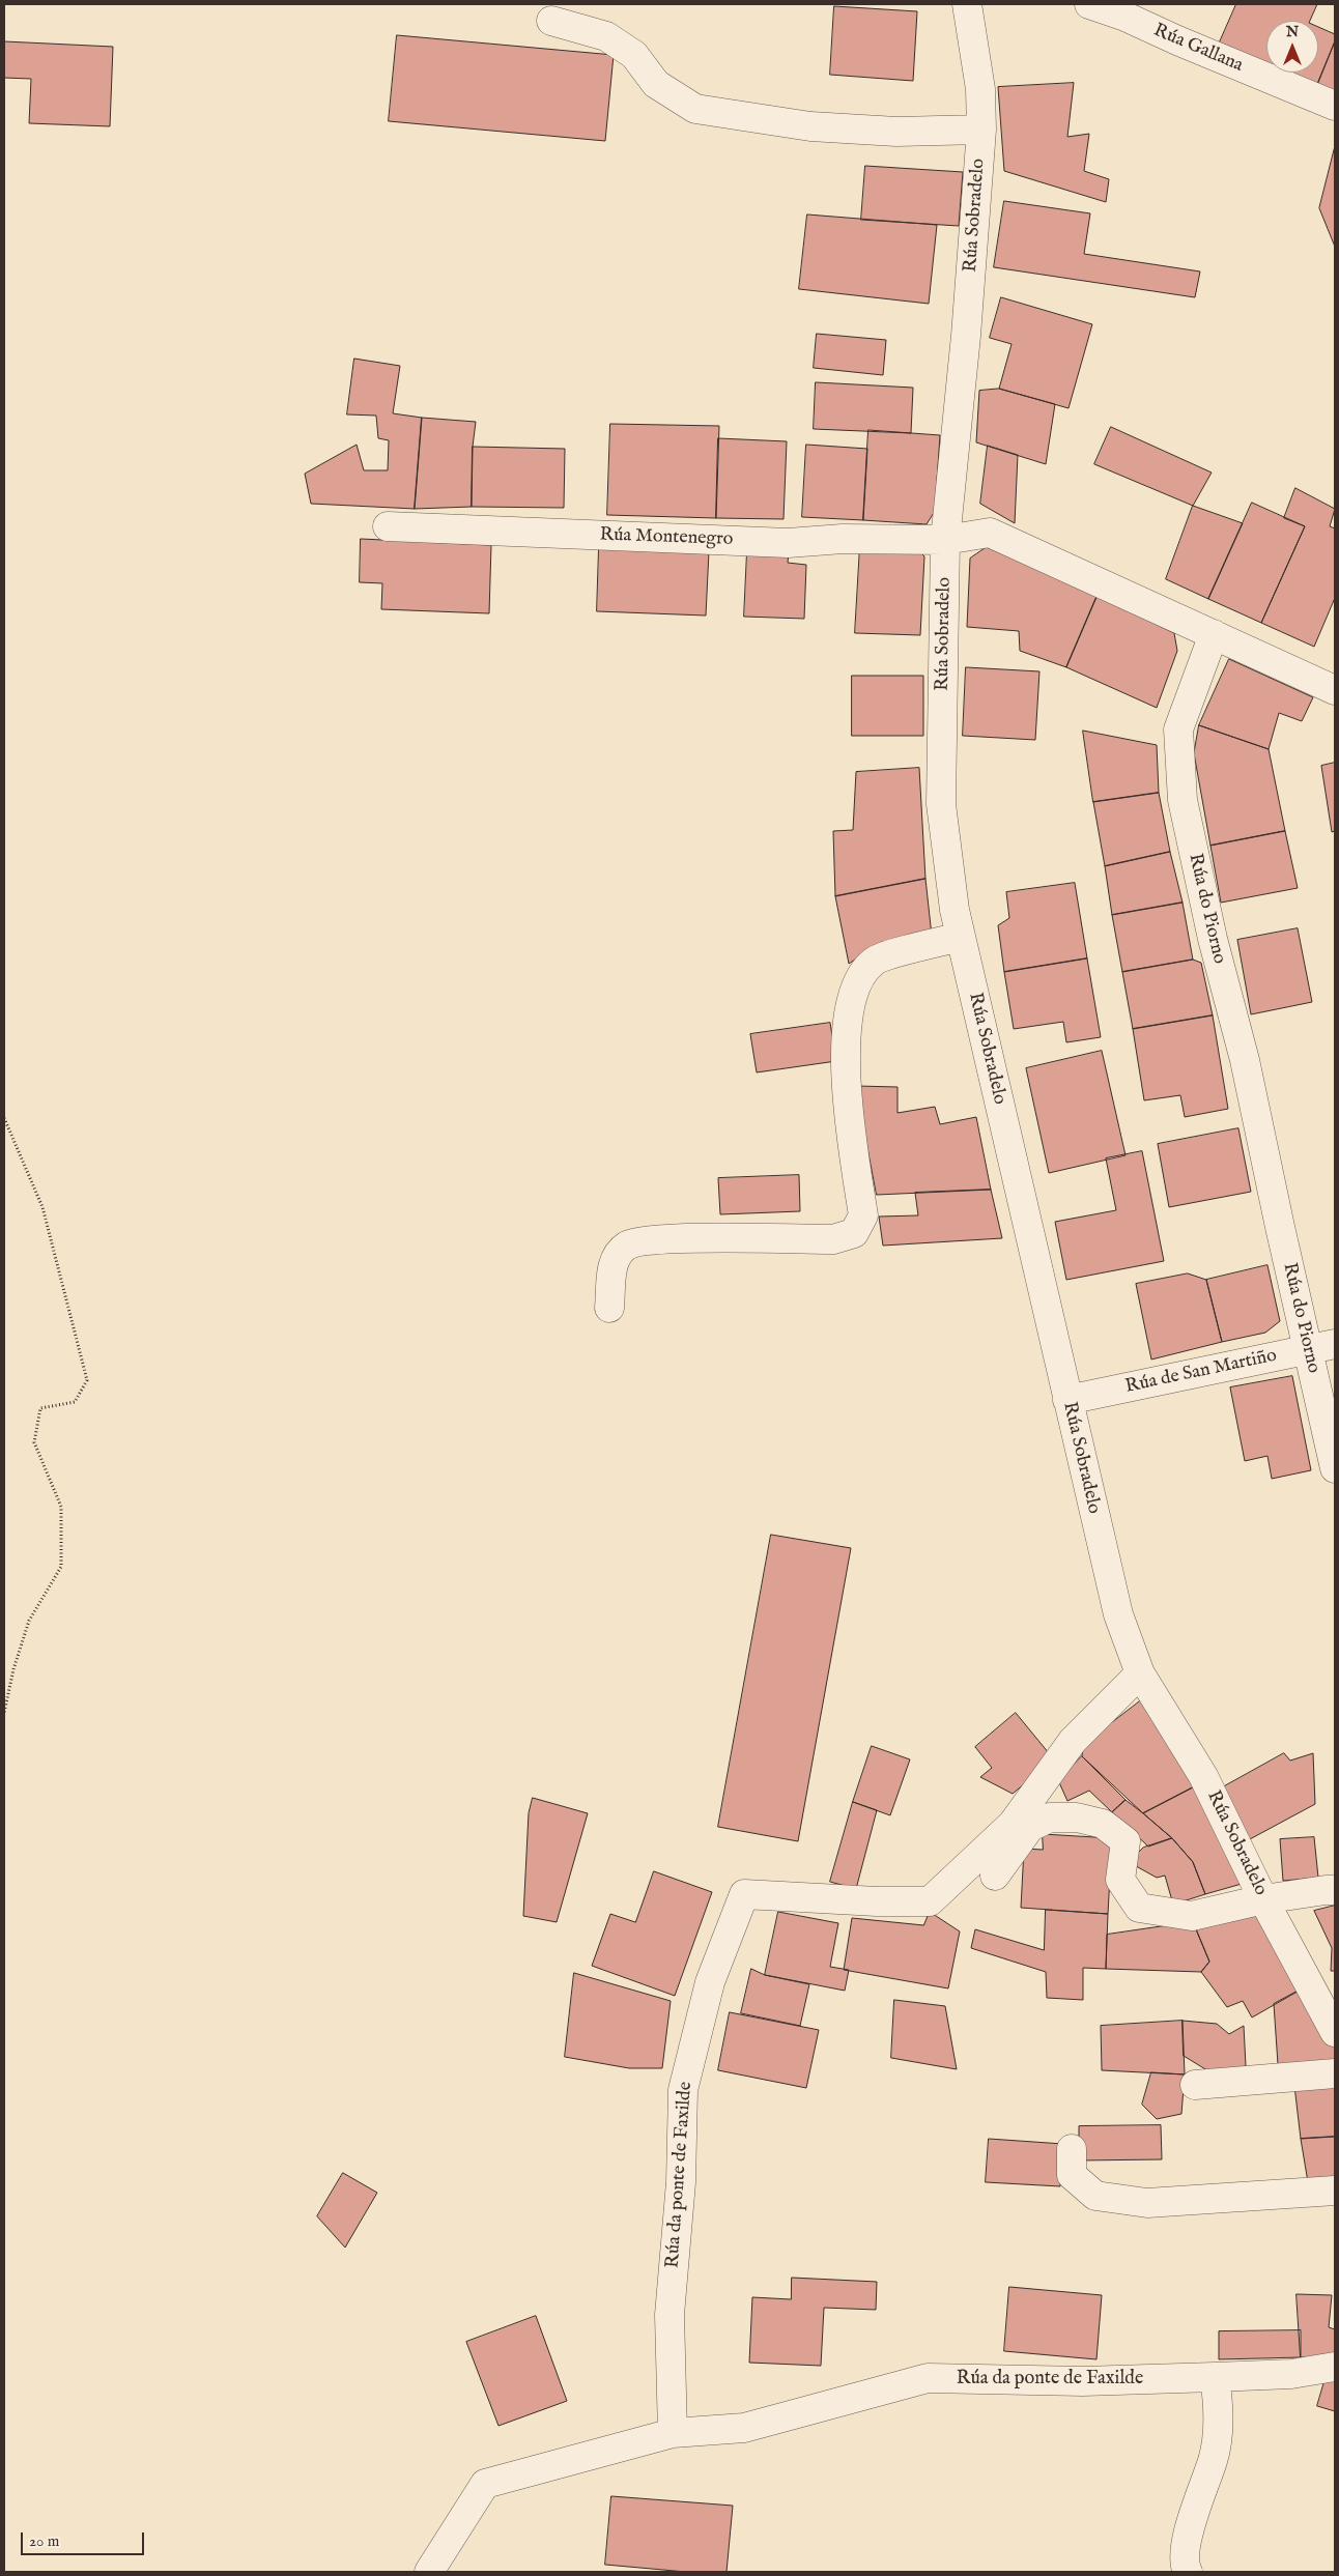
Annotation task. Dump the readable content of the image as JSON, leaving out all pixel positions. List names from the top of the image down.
{
  "streets": {
    "street": [
      "Rúa Gallana",
      "Rúa Sobradelo",
      "Rúa Montenegro",
      "Rúa do Piorno",
      "Rúa de San Martiño",
      "Rúa da ponte de Faxilde"
    ]
  },
  "crossings": [
    ["Rúa Sobradelo", "Rúa Montenegro"],
    ["Rúa Sobradelo", "Rúa de San Martiño"],
    ["Rúa Sobradelo", "Rúa da ponte de Faxilde"],
    ["Rúa do Piorno", "Rúa de San Martiño"]
  ],
  "scale_bar": "20 m",
  "north": "top"
}
